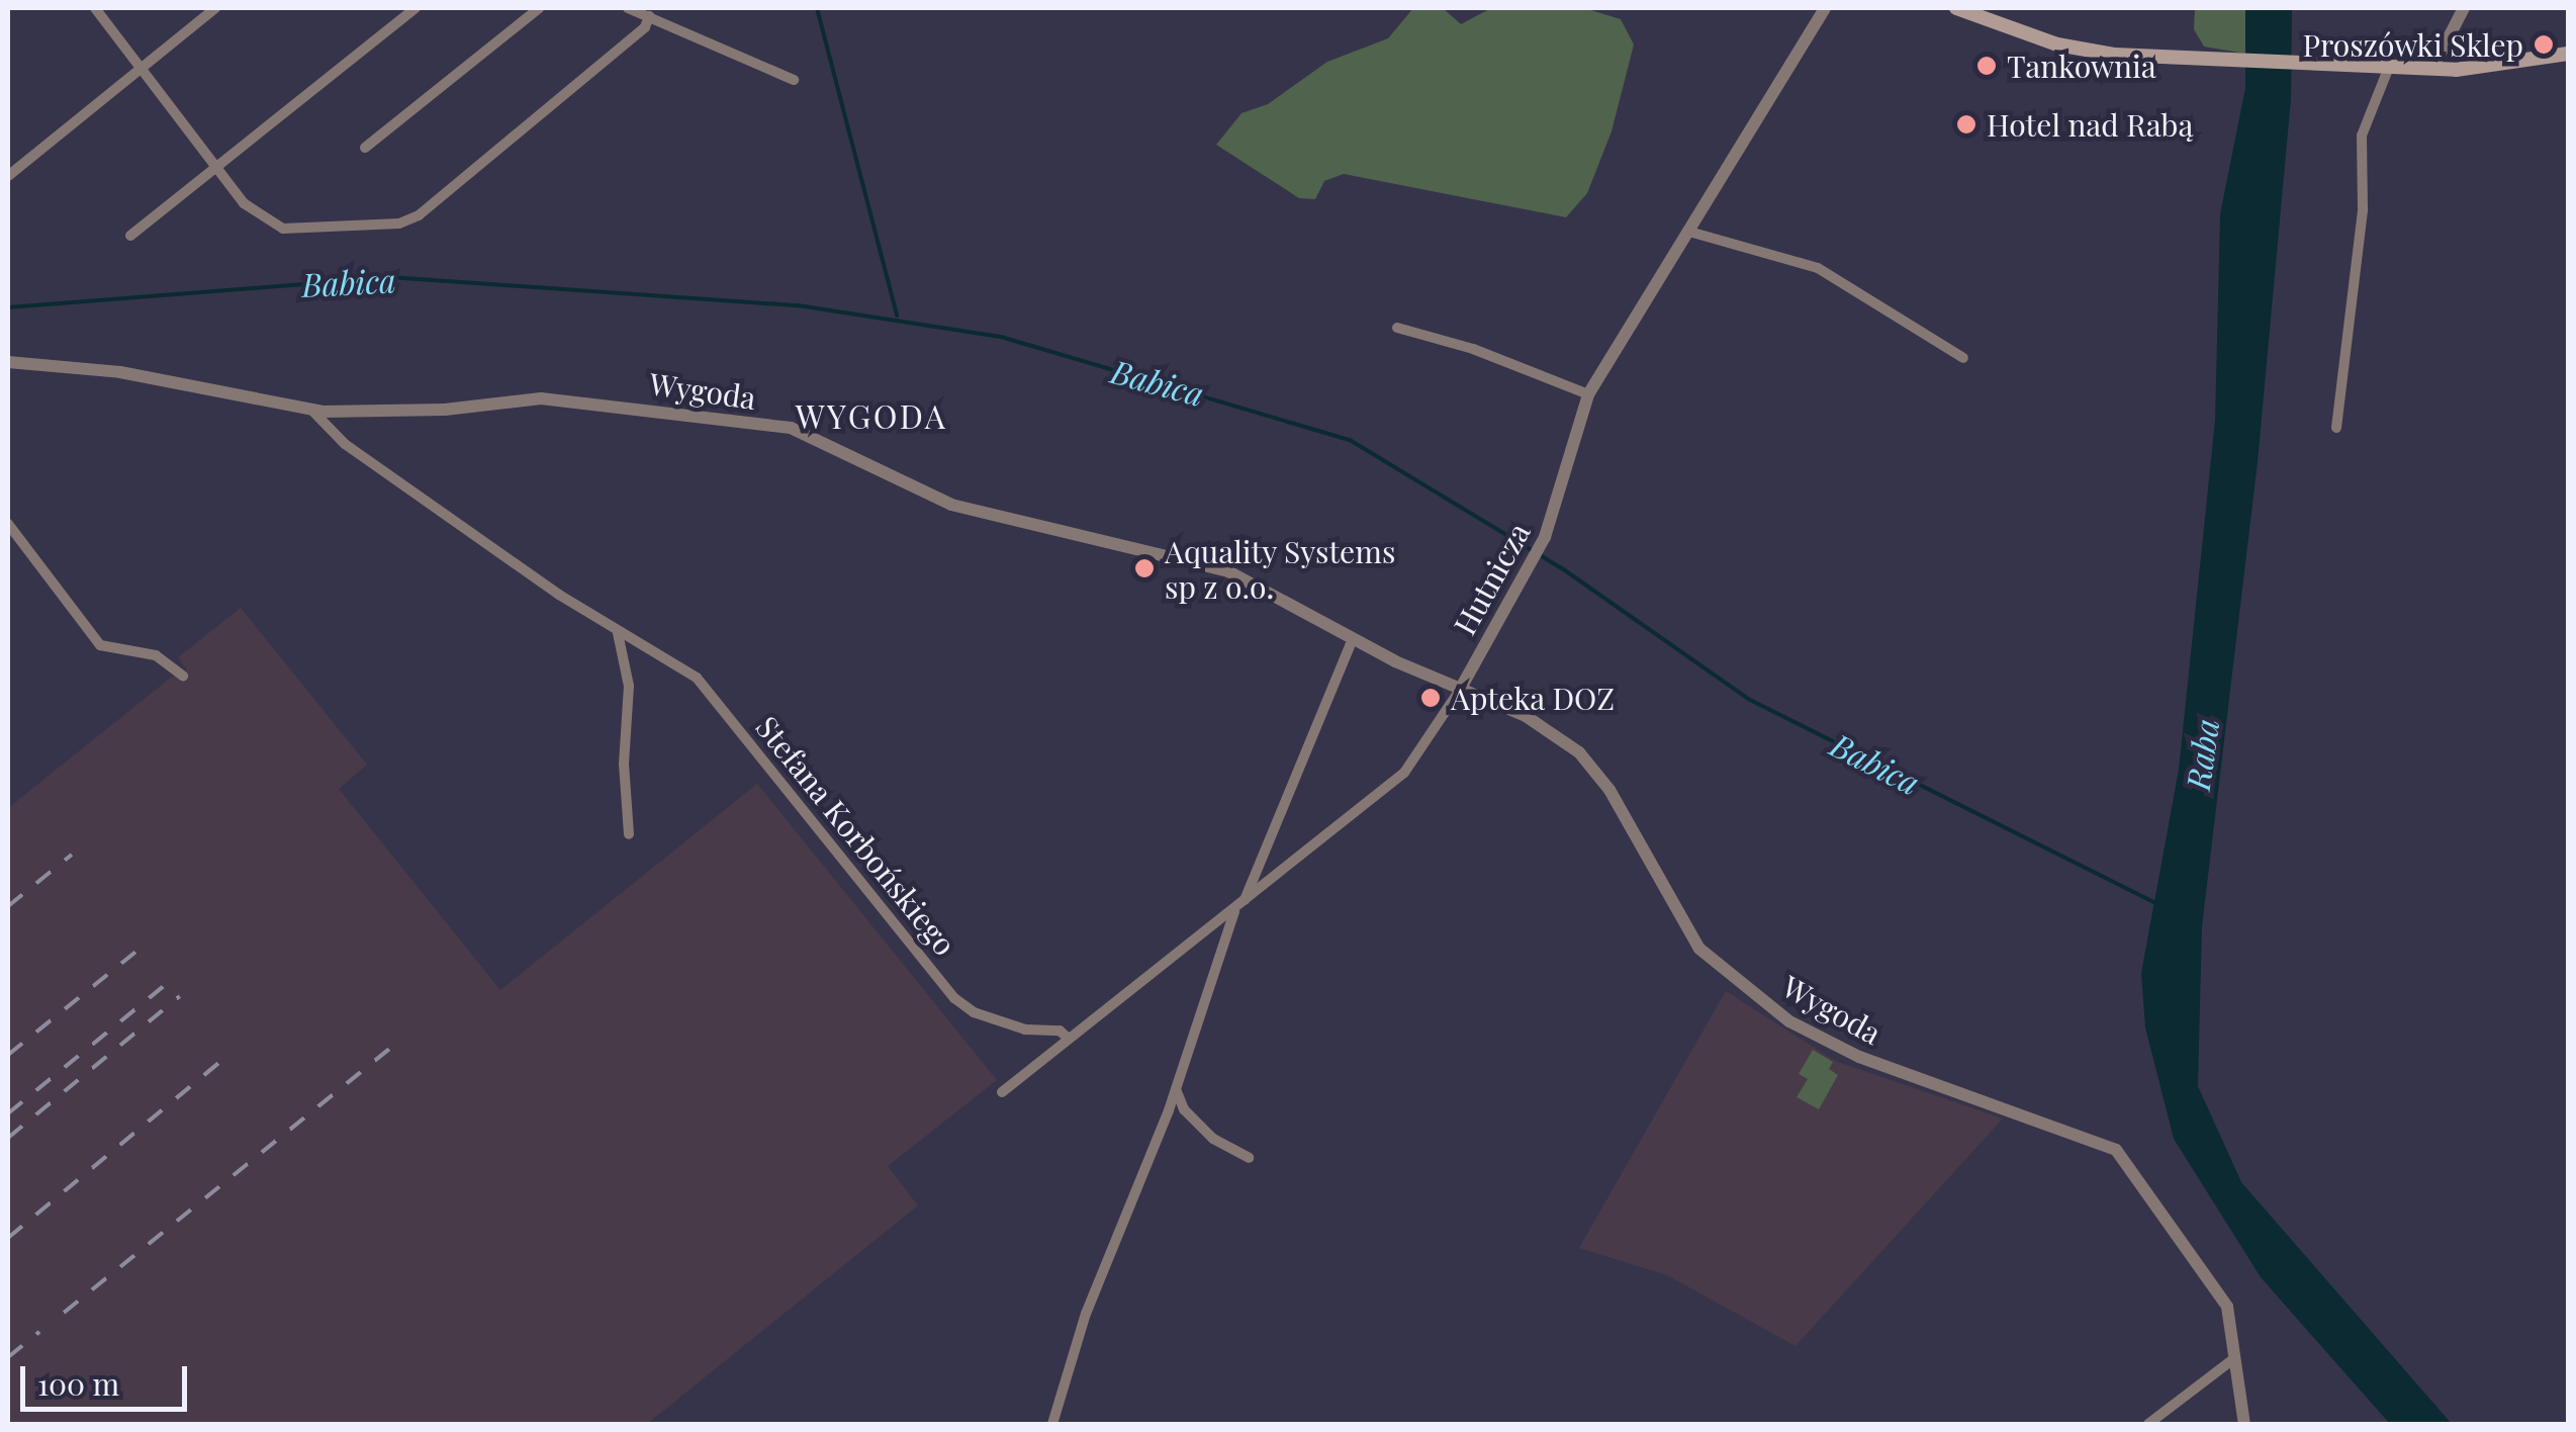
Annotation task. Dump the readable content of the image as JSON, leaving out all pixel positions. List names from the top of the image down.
{
  "streets": {
    "street": ["Wygoda", "Hutnicza", "Stefana Korbońskiego"]
  },
  "crossings": [
    ["Wygoda", "Hutnicza"],
    ["Wygoda", "Stefana Korbońskiego"],
    ["Hutnicza", "Stefana Korbońskiego"]
  ],
  "districts": ["WYGODA"],
  "water": ["Babica", "Raba"],
  "places": [
    "Proszówki Sklep",
    "Tankownia",
    "Hotel nad Rabą",
    "Aquality Systems sp z o.o.",
    "Apteka DOZ"
  ],
  "scale_bar": "100 m"
}
